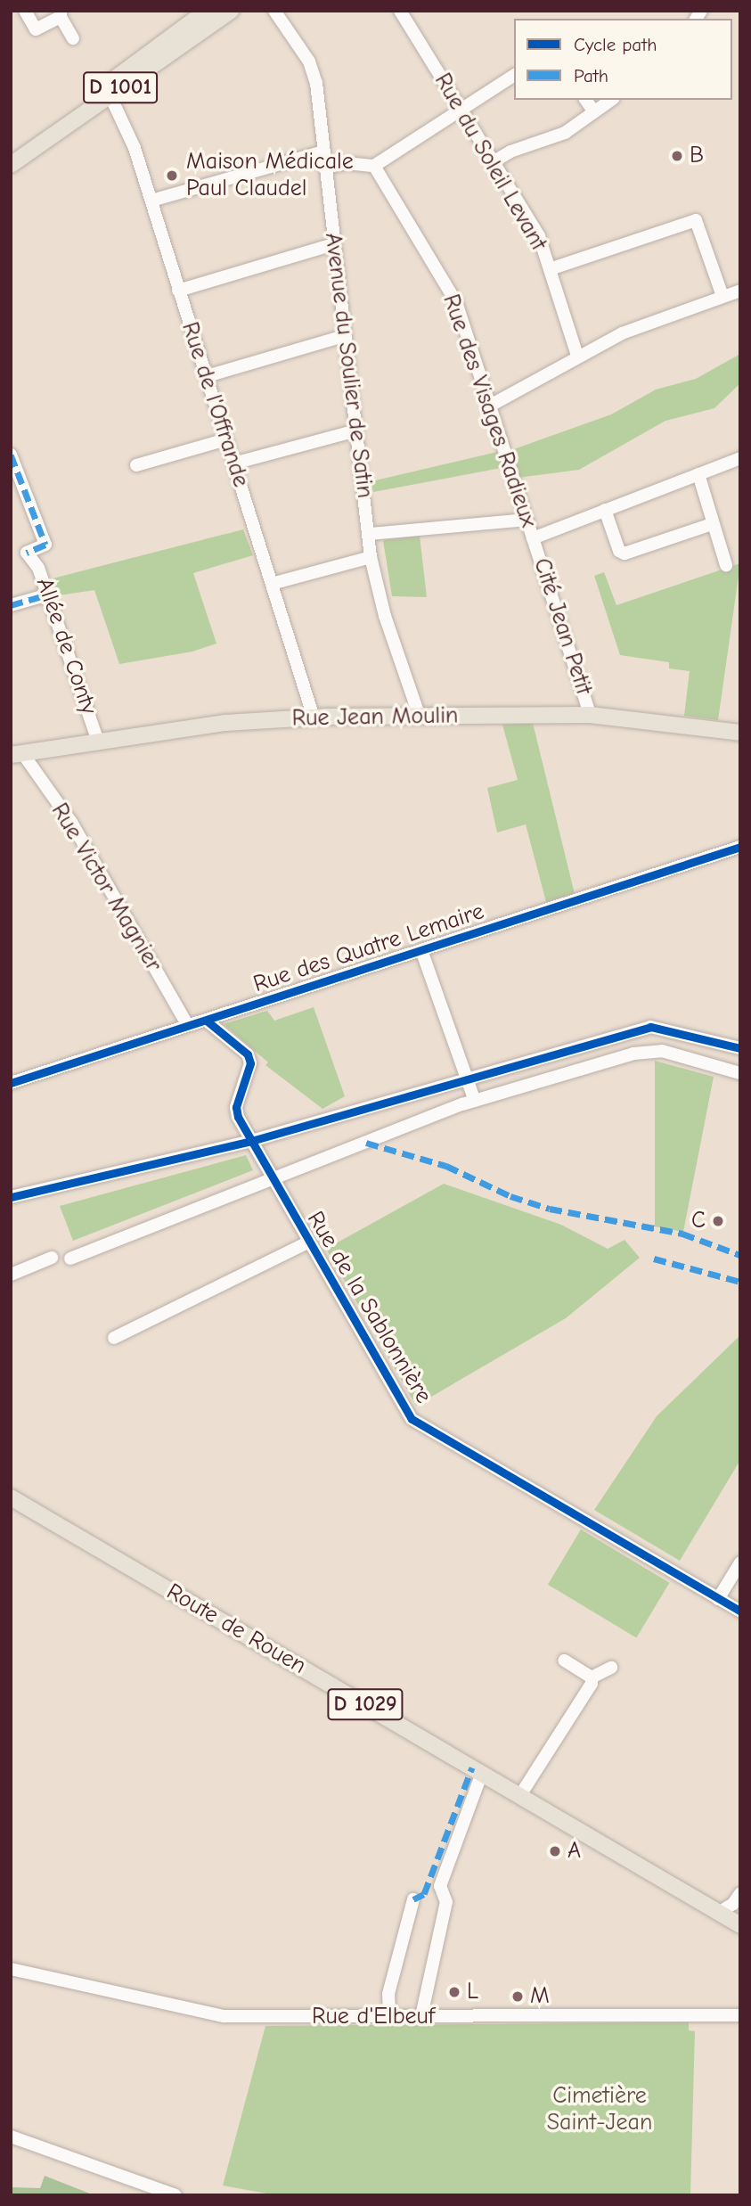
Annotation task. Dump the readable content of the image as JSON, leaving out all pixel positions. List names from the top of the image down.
{
  "streets": {
    "main road": [
      "D 1001",
      "Rue Jean Moulin",
      "Route de Rouen",
      "D 1029"
    ],
    "street": [
      "Rue du Soleil Levant",
      "Avenue du Soulier de Satin",
      "Rue de l'Offrande",
      "Rue des Visages Radieux",
      "Cité Jean Petit",
      "Allée de Conty",
      "Rue Victor Magnier",
      "Rue des Quatre Lemaire",
      "Rue de la Sablonnière",
      "Rue d'Elbeuf"
    ]
  },
  "crossings": [
    ["D 1001", "Rue de l'Offrande"],
    ["Avenue du Soulier de Satin", "Rue Jean Moulin"],
    ["Rue de l'Offrande", "Rue Jean Moulin"],
    ["Rue des Visages Radieux", "Cité Jean Petit"],
    ["Cité Jean Petit", "Rue Jean Moulin"],
    ["Allée de Conty", "Rue Jean Moulin"],
    ["Rue Jean Moulin", "Rue Victor Magnier"],
    ["Rue Victor Magnier", "Rue des Quatre Lemaire"],
    ["Rue des Quatre Lemaire", "Rue de la Sablonnière"]
  ],
  "parks": ["Cimetière Saint-Jean"],
  "places": [
    "B",
    "Maison Médicale Paul Claudel",
    "C",
    "A",
    "L",
    "M"
  ],
  "legend": ["Cycle path", "Path"]
}
